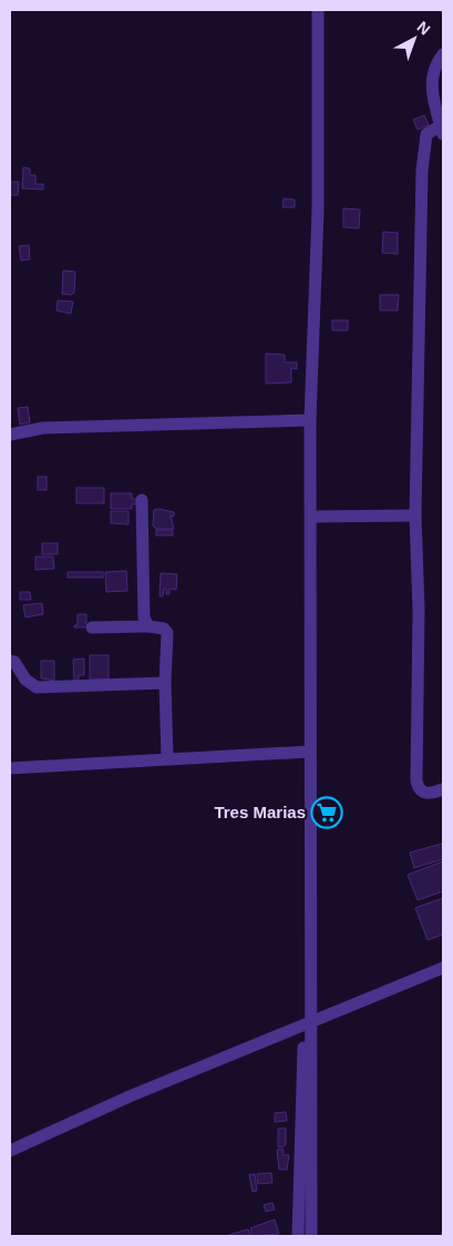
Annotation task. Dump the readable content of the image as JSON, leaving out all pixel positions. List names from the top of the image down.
{
  "places": {
    "supermarket": ["Tres Marias"]
  },
  "north": "top right"
}
